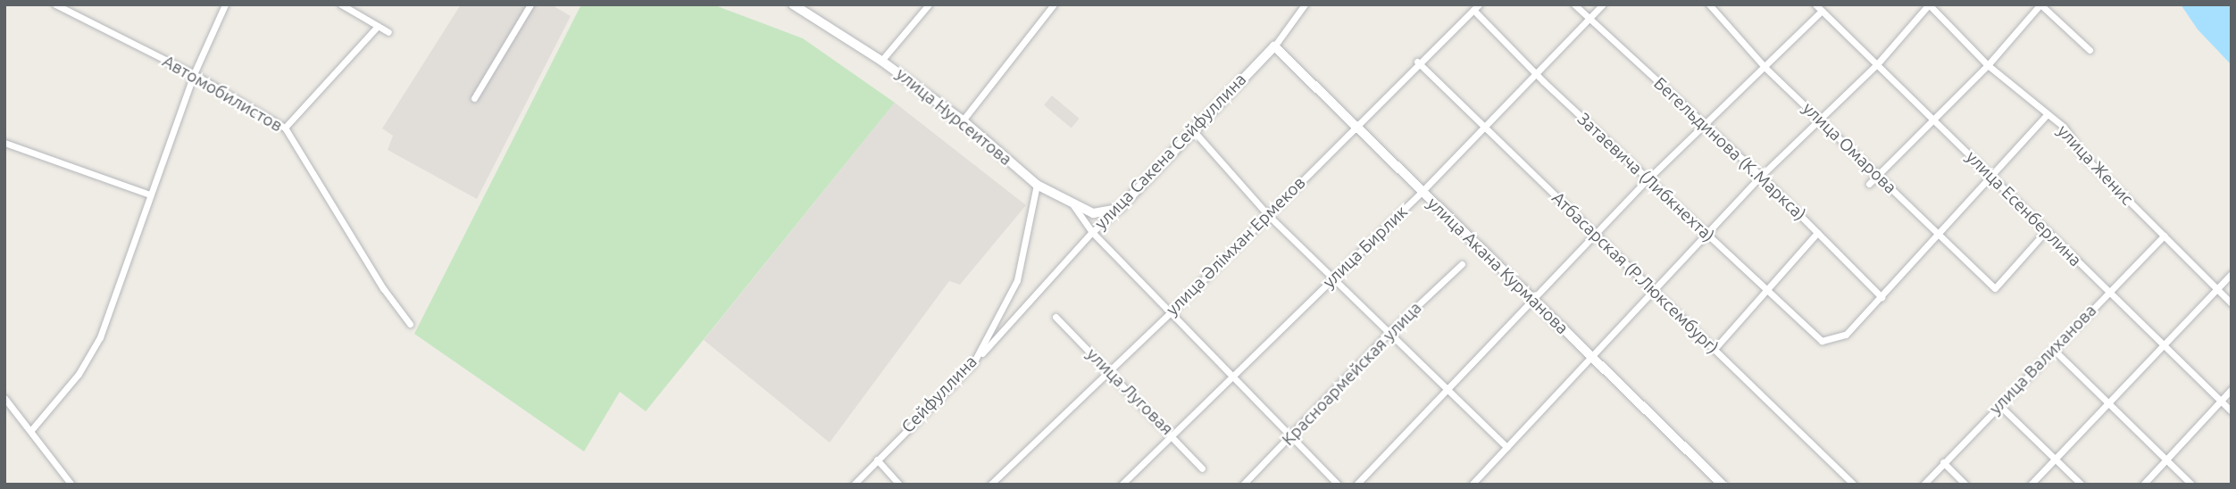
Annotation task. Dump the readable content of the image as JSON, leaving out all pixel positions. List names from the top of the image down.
{
  "streets": {
    "main road": ["улица Нурсеитова", "улица Сакена Сейфуллина", "улица Акана Курманова"],
    "street": [
      "Автомобилистов",
      "улица Омарова",
      "Бегельдинова (К.Маркса)",
      "улица Женис",
      "Затаевича (Либкнехта)",
      "улица Есенберлина",
      "улица Әлімхан Ермеков",
      "улица Бирлик",
      "Атбасарская (Р.Люксембург)",
      "улица Валиханова",
      "Красноармейская улица",
      "улица Луговая",
      "Сейфуллина"
    ]
  },
  "crossings": [
    ["улица Нурсеитова", "улица Сакена Сейфуллина"],
    ["улица Нурсеитова", "Сейфуллина"],
    ["улица Омарова", "улица Есенберлина"],
    ["Бегельдинова (К.Маркса)", "Затаевича (Либкнехта)"],
    ["Бегельдинова (К.Маркса)", "улица Бирлик"],
    ["улица Сакена Сейфуллина", "улица Акана Курманова"],
    ["улица Сакена Сейфуллина", "Сейфуллина"],
    ["улица Женис", "улица Валиханова"],
    ["Затаевича (Либкнехта)", "улица Әлімхан Ермеков"],
    ["Затаевича (Либкнехта)", "улица Бирлик"],
    ["улица Есенберлина", "улица Валиханова"],
    ["улица Әлімхан Ермеков", "улица Акана Курманова"],
    ["улица Әлімхан Ермеков", "Атбасарская (Р.Люксембург)"],
    ["улица Әлімхан Ермеков", "улица Луговая"],
    ["улица Бирлик", "улица Акана Курманова"],
    ["улица Бирлик", "Атбасарская (Р.Люксембург)"],
    ["улица Бирлик", "улица Луговая"]
  ]
}
